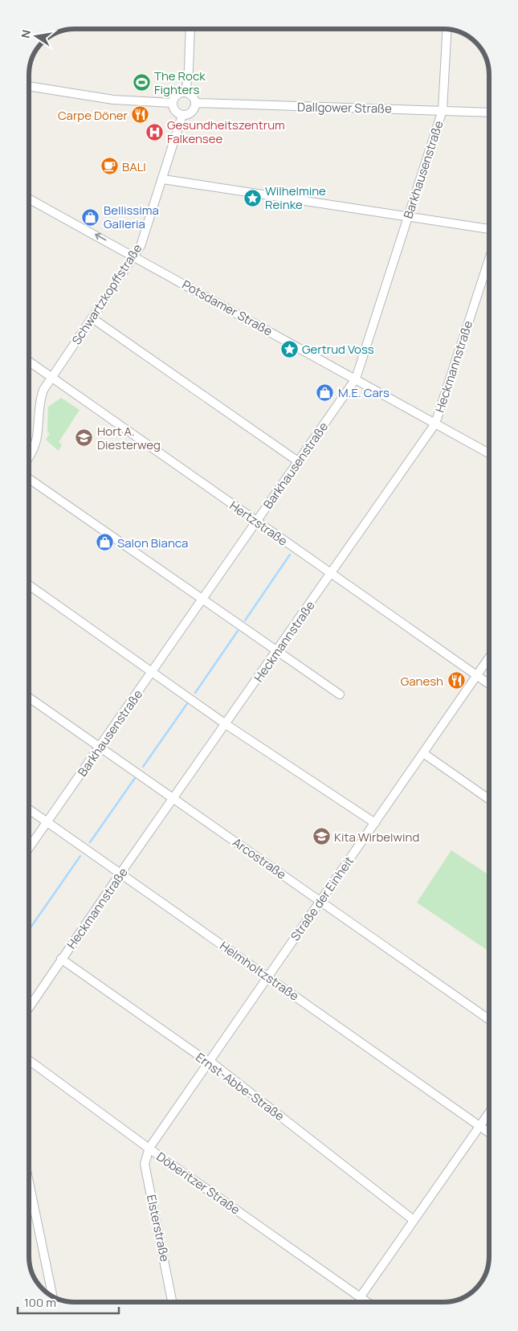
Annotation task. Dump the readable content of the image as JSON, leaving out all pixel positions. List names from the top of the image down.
{
  "streets": {
    "street": [
      "Dallgower Straße",
      "Barkhausenstraße",
      "Schwartzkopffstraße",
      "Potsdamer Straße",
      "Heckmannstraße",
      "Hertzstraße",
      "Arcostraße",
      "Straße der Einheit",
      "Helmholtzstraße",
      "Ernst-Abbe-Straße",
      "Döberitzer Straße",
      "Elsterstraße"
    ]
  },
  "crossings": [
    ["Dallgower Straße", "Barkhausenstraße"],
    ["Dallgower Straße", "Schwartzkopffstraße"],
    ["Barkhausenstraße", "Potsdamer Straße"],
    ["Barkhausenstraße", "Hertzstraße"],
    ["Barkhausenstraße", "Arcostraße"],
    ["Barkhausenstraße", "Helmholtzstraße"],
    ["Schwartzkopffstraße", "Potsdamer Straße"],
    ["Schwartzkopffstraße", "Hertzstraße"],
    ["Potsdamer Straße", "Heckmannstraße"],
    ["Heckmannstraße", "Hertzstraße"],
    ["Heckmannstraße", "Arcostraße"],
    ["Heckmannstraße", "Helmholtzstraße"],
    ["Heckmannstraße", "Ernst-Abbe-Straße"],
    ["Hertzstraße", "Straße der Einheit"],
    ["Arcostraße", "Straße der Einheit"],
    ["Straße der Einheit", "Helmholtzstraße"],
    ["Straße der Einheit", "Ernst-Abbe-Straße"],
    ["Straße der Einheit", "Döberitzer Straße"],
    ["Straße der Einheit", "Elsterstraße"],
    ["Döberitzer Straße", "Elsterstraße"]
  ],
  "places": {
    "sports": ["The Rock Fighters"],
    "restaurant": ["Carpe Döner", "Ganesh"],
    "hospital": ["Gesundheitszentrum Falkensee"],
    "cafe": ["BALI"],
    "place": ["Wilhelmine Reinke", "Gertrud Voss"],
    "shop": ["Bellissima Galleria", "M.E. Cars", "Salon Bianca"],
    "school or university": ["Hort A. Diesterweg", "Kita Wirbelwind"]
  },
  "scale_bar": "100 m",
  "north": "left"
}
